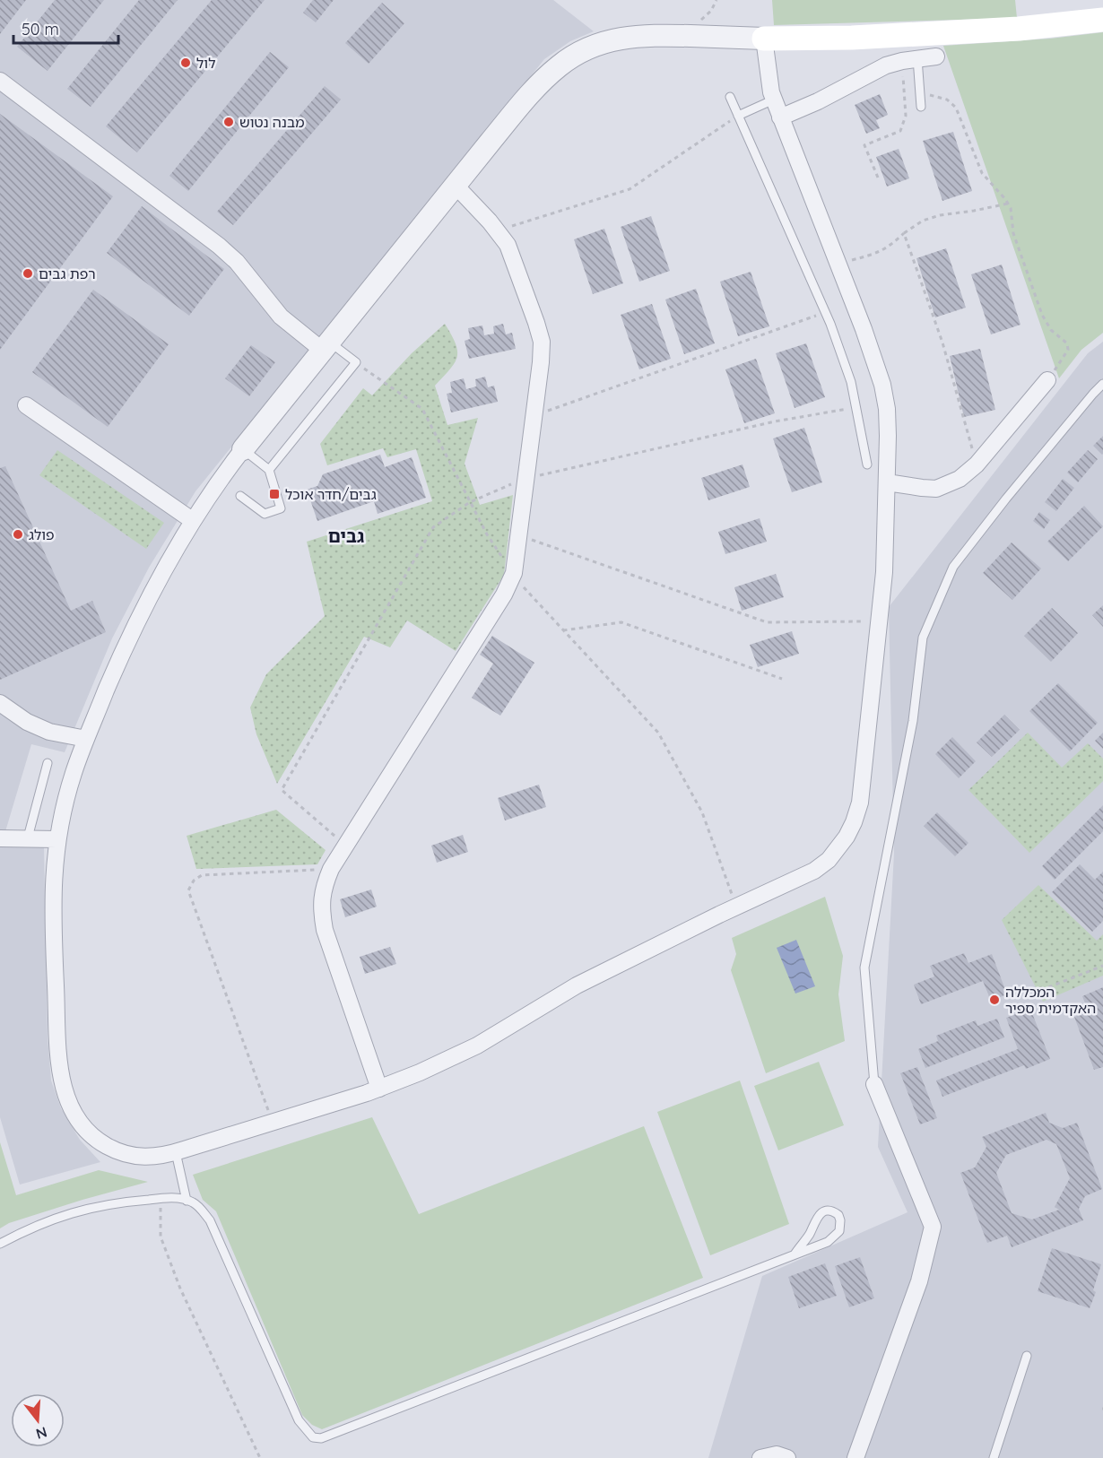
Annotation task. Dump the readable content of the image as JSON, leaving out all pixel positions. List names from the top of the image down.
{
  "districts": ["גבים"],
  "places": {
    "other": [
      "לול",
      "מבנה נטוש",
      "רפת גבים",
      "פולג",
      "המכללה האקדמית ספיר"
    ],
    "transit": ["גבים/חדר אוכל"]
  },
  "scale_bar": "50 m",
  "north": "bottom"
}
